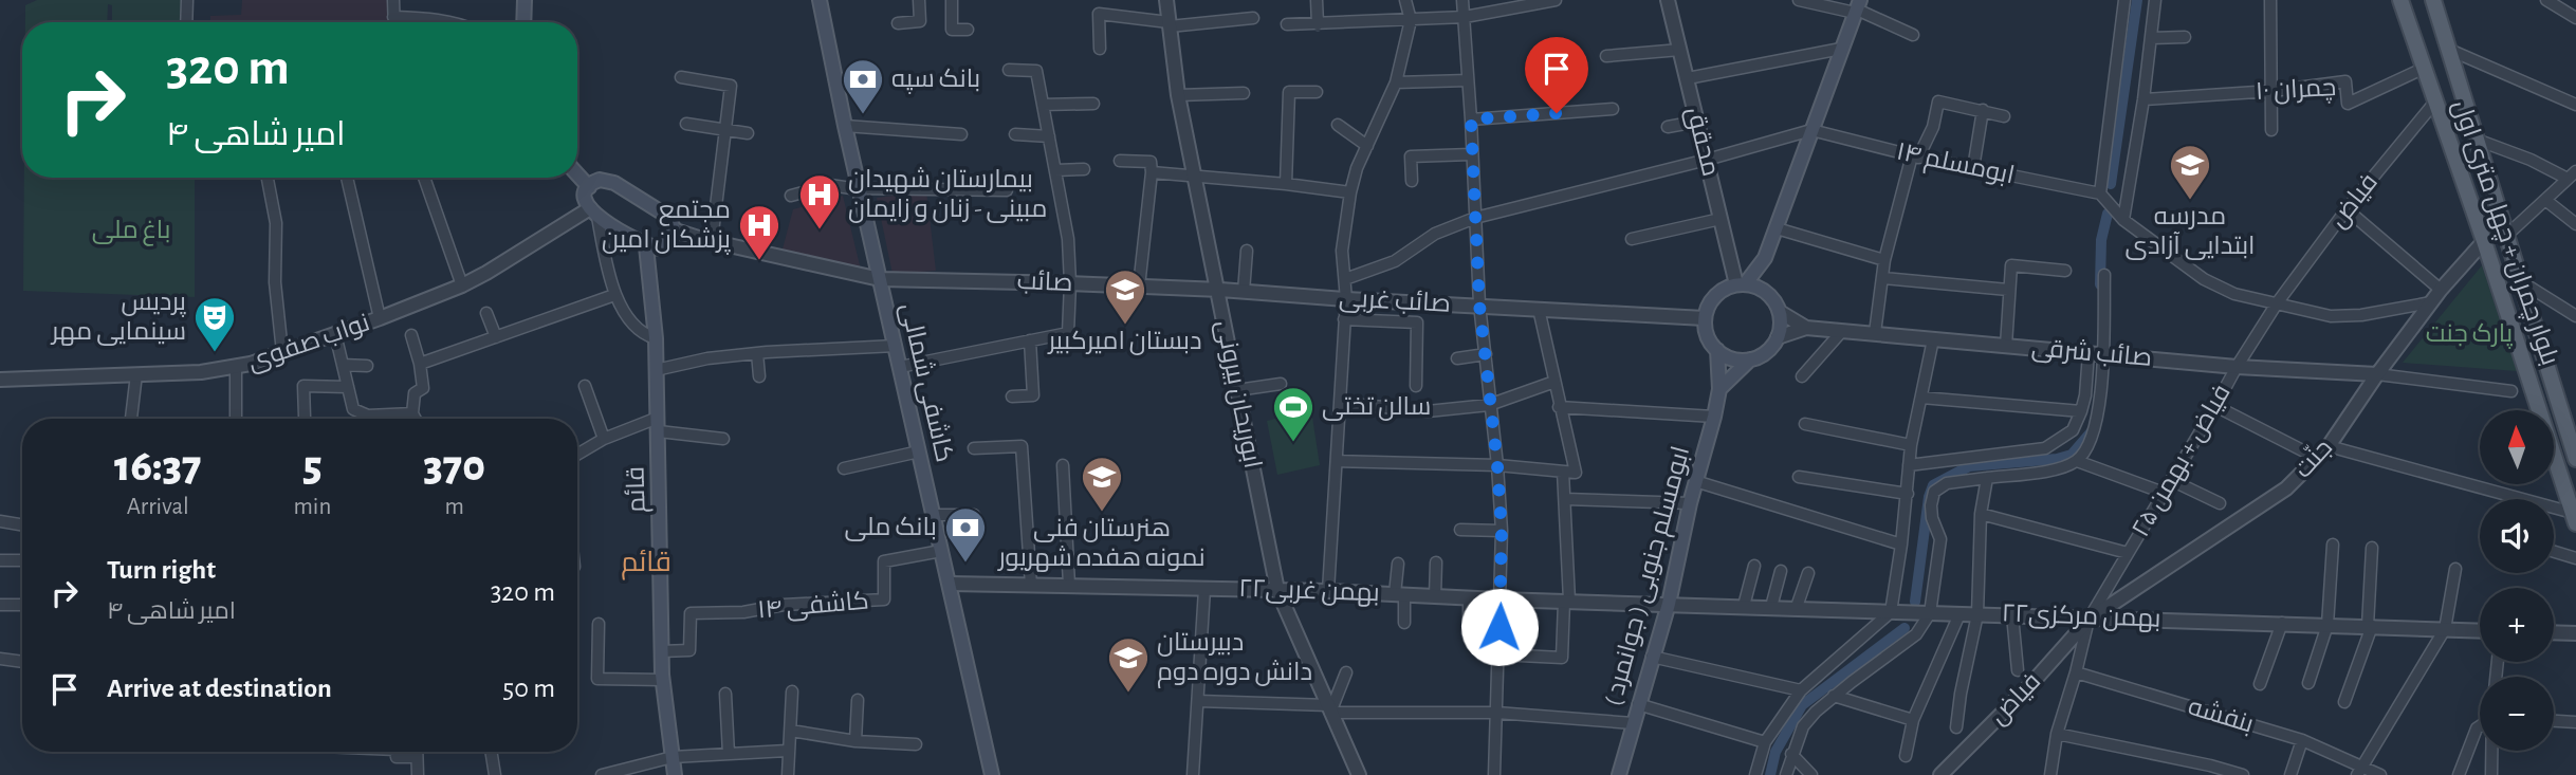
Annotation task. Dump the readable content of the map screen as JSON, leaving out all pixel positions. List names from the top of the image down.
{
  "streets": {
    "main road": [
      "بلوار چمران + چهل متری اول",
      "کاشفی شمالی",
      "قائم",
      "ابومسلم جنوبی ( جوانمرد )"
    ],
    "street": [
      "چمران ۱۰",
      "محقق",
      "ابومسلم ۱۴",
      "فیاض",
      "صائب",
      "صائب غربی",
      "نواب صفوی",
      "صائب شرقی",
      "ابوریحان بیرونی",
      "جنّت",
      "فیاض + بهمن ۲۵",
      "۲۲بهمن غربی",
      "کاشفی ۱۴",
      "۲۲بهمن مرکزی",
      "بنفشه"
    ]
  },
  "crossings": [
    ["چمران ۱۰", "بلوار چمران + چهل متری اول"],
    ["محقق", "صائب غربی"],
    ["محقق", "ابومسلم جنوبی ( جوانمرد )"],
    ["فیاض", "بلوار چمران + چهل متری اول"],
    ["فیاض", "جنّت"],
    ["فیاض", "فیاض + بهمن ۲۵"],
    ["فیاض", "۲۲بهمن مرکزی"],
    ["بلوار چمران + چهل متری اول", "جنّت"],
    ["صائب", "صائب غربی"],
    ["صائب", "کاشفی شمالی"],
    ["صائب", "ابوریحان بیرونی"],
    ["صائب غربی", "ابوریحان بیرونی"],
    ["صائب غربی", "ابومسلم جنوبی ( جوانمرد )"],
    ["صائب شرقی", "جنّت"],
    ["صائب شرقی", "فیاض + بهمن ۲۵"],
    ["کاشفی شمالی", "۲۲بهمن غربی"],
    ["کاشفی شمالی", "کاشفی ۱۴"],
    ["ابوریحان بیرونی", "۲۲بهمن غربی"],
    ["جنّت", "فیاض + بهمن ۲۵"],
    ["جنّت", "۲۲بهمن مرکزی"],
    ["فیاض + بهمن ۲۵", "۲۲بهمن مرکزی"],
    ["فیاض + بهمن ۲۵", "بنفشه"],
    ["قائم", "کاشفی ۱۴"],
    ["ابومسلم جنوبی ( جوانمرد )", "۲۲بهمن غربی"],
    ["ابومسلم جنوبی ( جوانمرد )", "۲۲بهمن مرکزی"],
    ["۲۲بهمن غربی", "۲۲بهمن مرکزی"]
  ],
  "districts": ["قائم"],
  "parks": ["باغ ملی", "پارک جنت"],
  "places": {
    "bank": ["بانک سپه", "بانک ملی"],
    "school or university": [
      "مدرسه ابتدایی آزادی",
      "دبستان امیرکبیر",
      "هنرستان فنی نمونه هفده شهریور",
      "دبیرستان دانش دوره دوم"
    ],
    "hospital": ["بیمارستان شهیدان مبینی - زنان و زایمان", "مجتمع پزشکان امین"],
    "theatre": ["پردیس سینمایی مهر"],
    "sports": ["سالن تختی"]
  },
  "north": "top",
  "page": {
    "turn": ["320 m", "امیر شاهی ۴"],
    "map_buttons": ["+", "−"],
    "eta": [
      "16:37",
      "Arrival",
      "5",
      "min",
      "370",
      "m"
    ],
    "list": [
      {
        "name": "Turn right",
        "note": "امیر شاهی ۴",
        "value": "320 m"
      },
      {
        "name": "Arrive at destination",
        "value": "50 m"
      }
    ]
  }
}
